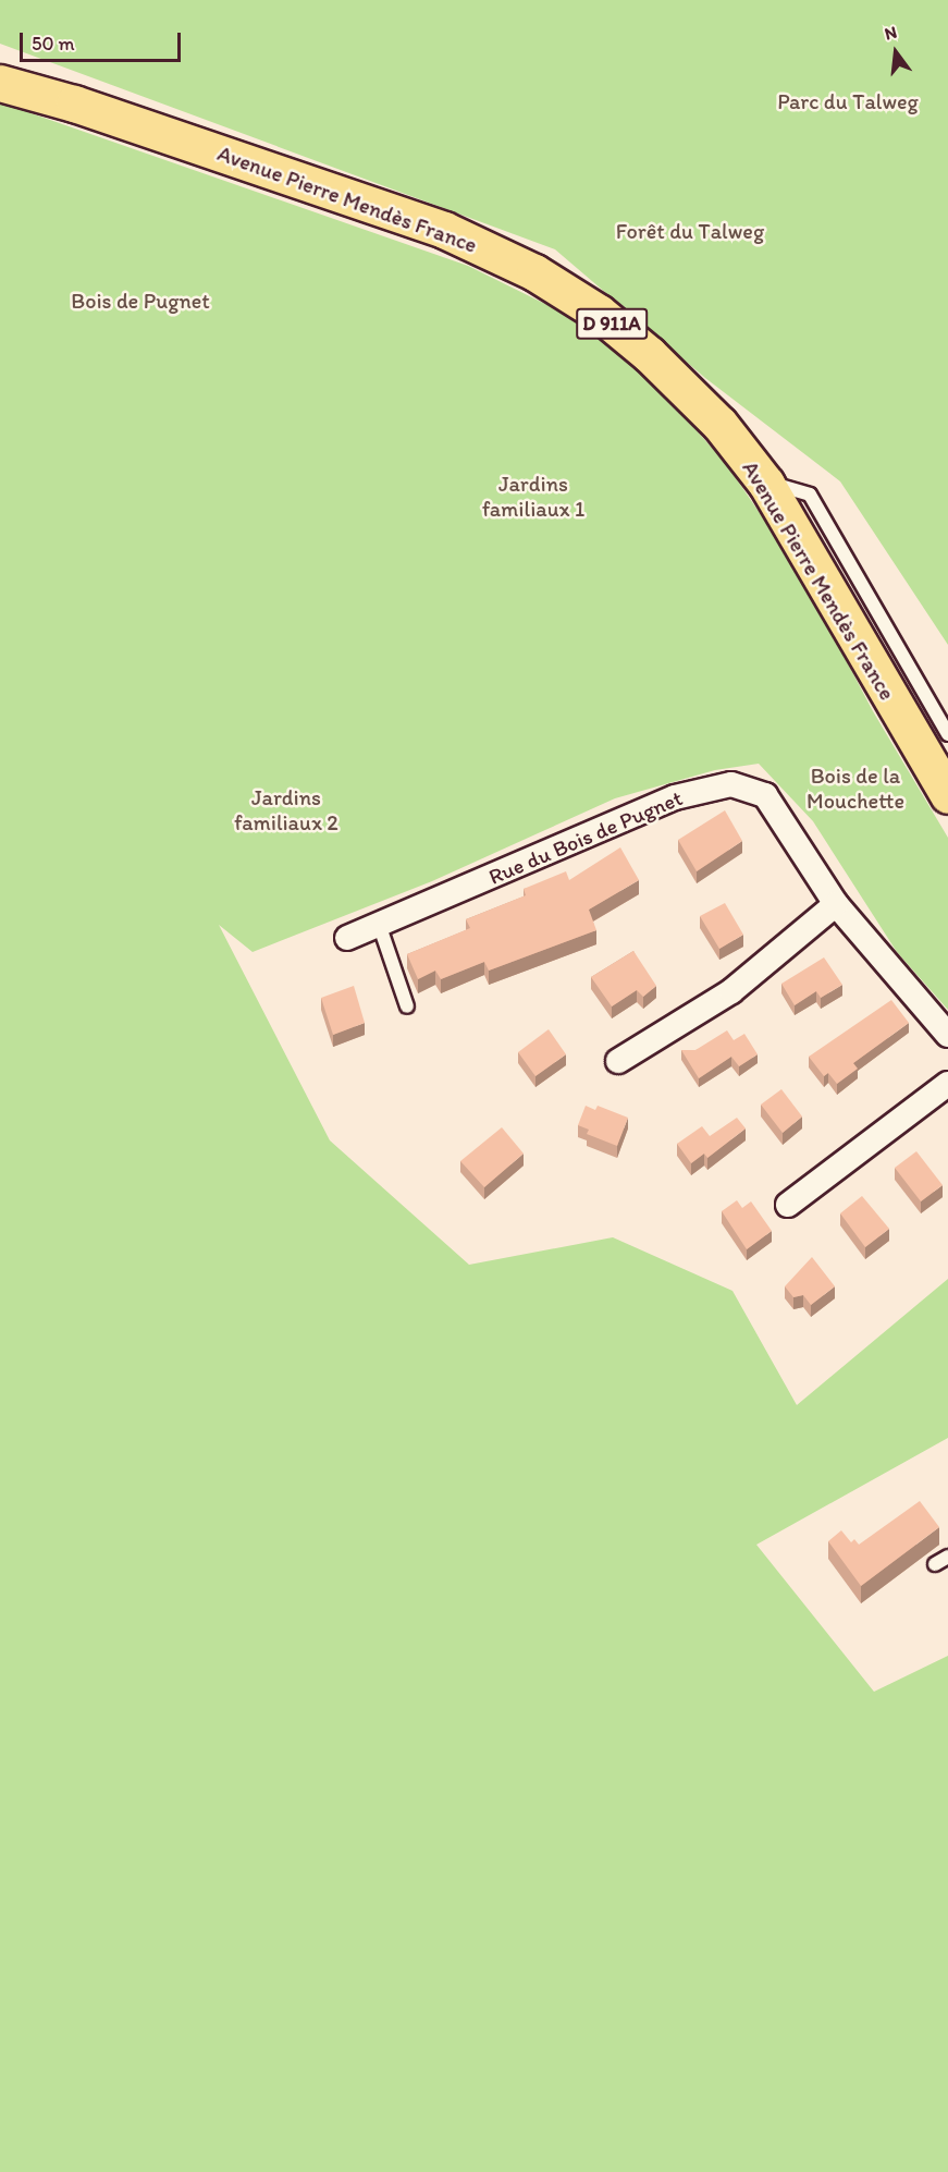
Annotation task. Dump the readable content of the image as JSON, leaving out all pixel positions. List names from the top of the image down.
{
  "streets": {
    "main road": ["Avenue Pierre Mendès France", "D 911A"],
    "street": ["Rue du Bois de Pugnet"]
  },
  "parks": [
    "Parc du Talweg",
    "Forêt du Talweg",
    "Bois de Pugnet",
    "Jardins familiaux 1",
    "Bois de la Mouchette",
    "Jardins familiaux 2"
  ],
  "scale_bar": "50 m",
  "north": "top"
}
